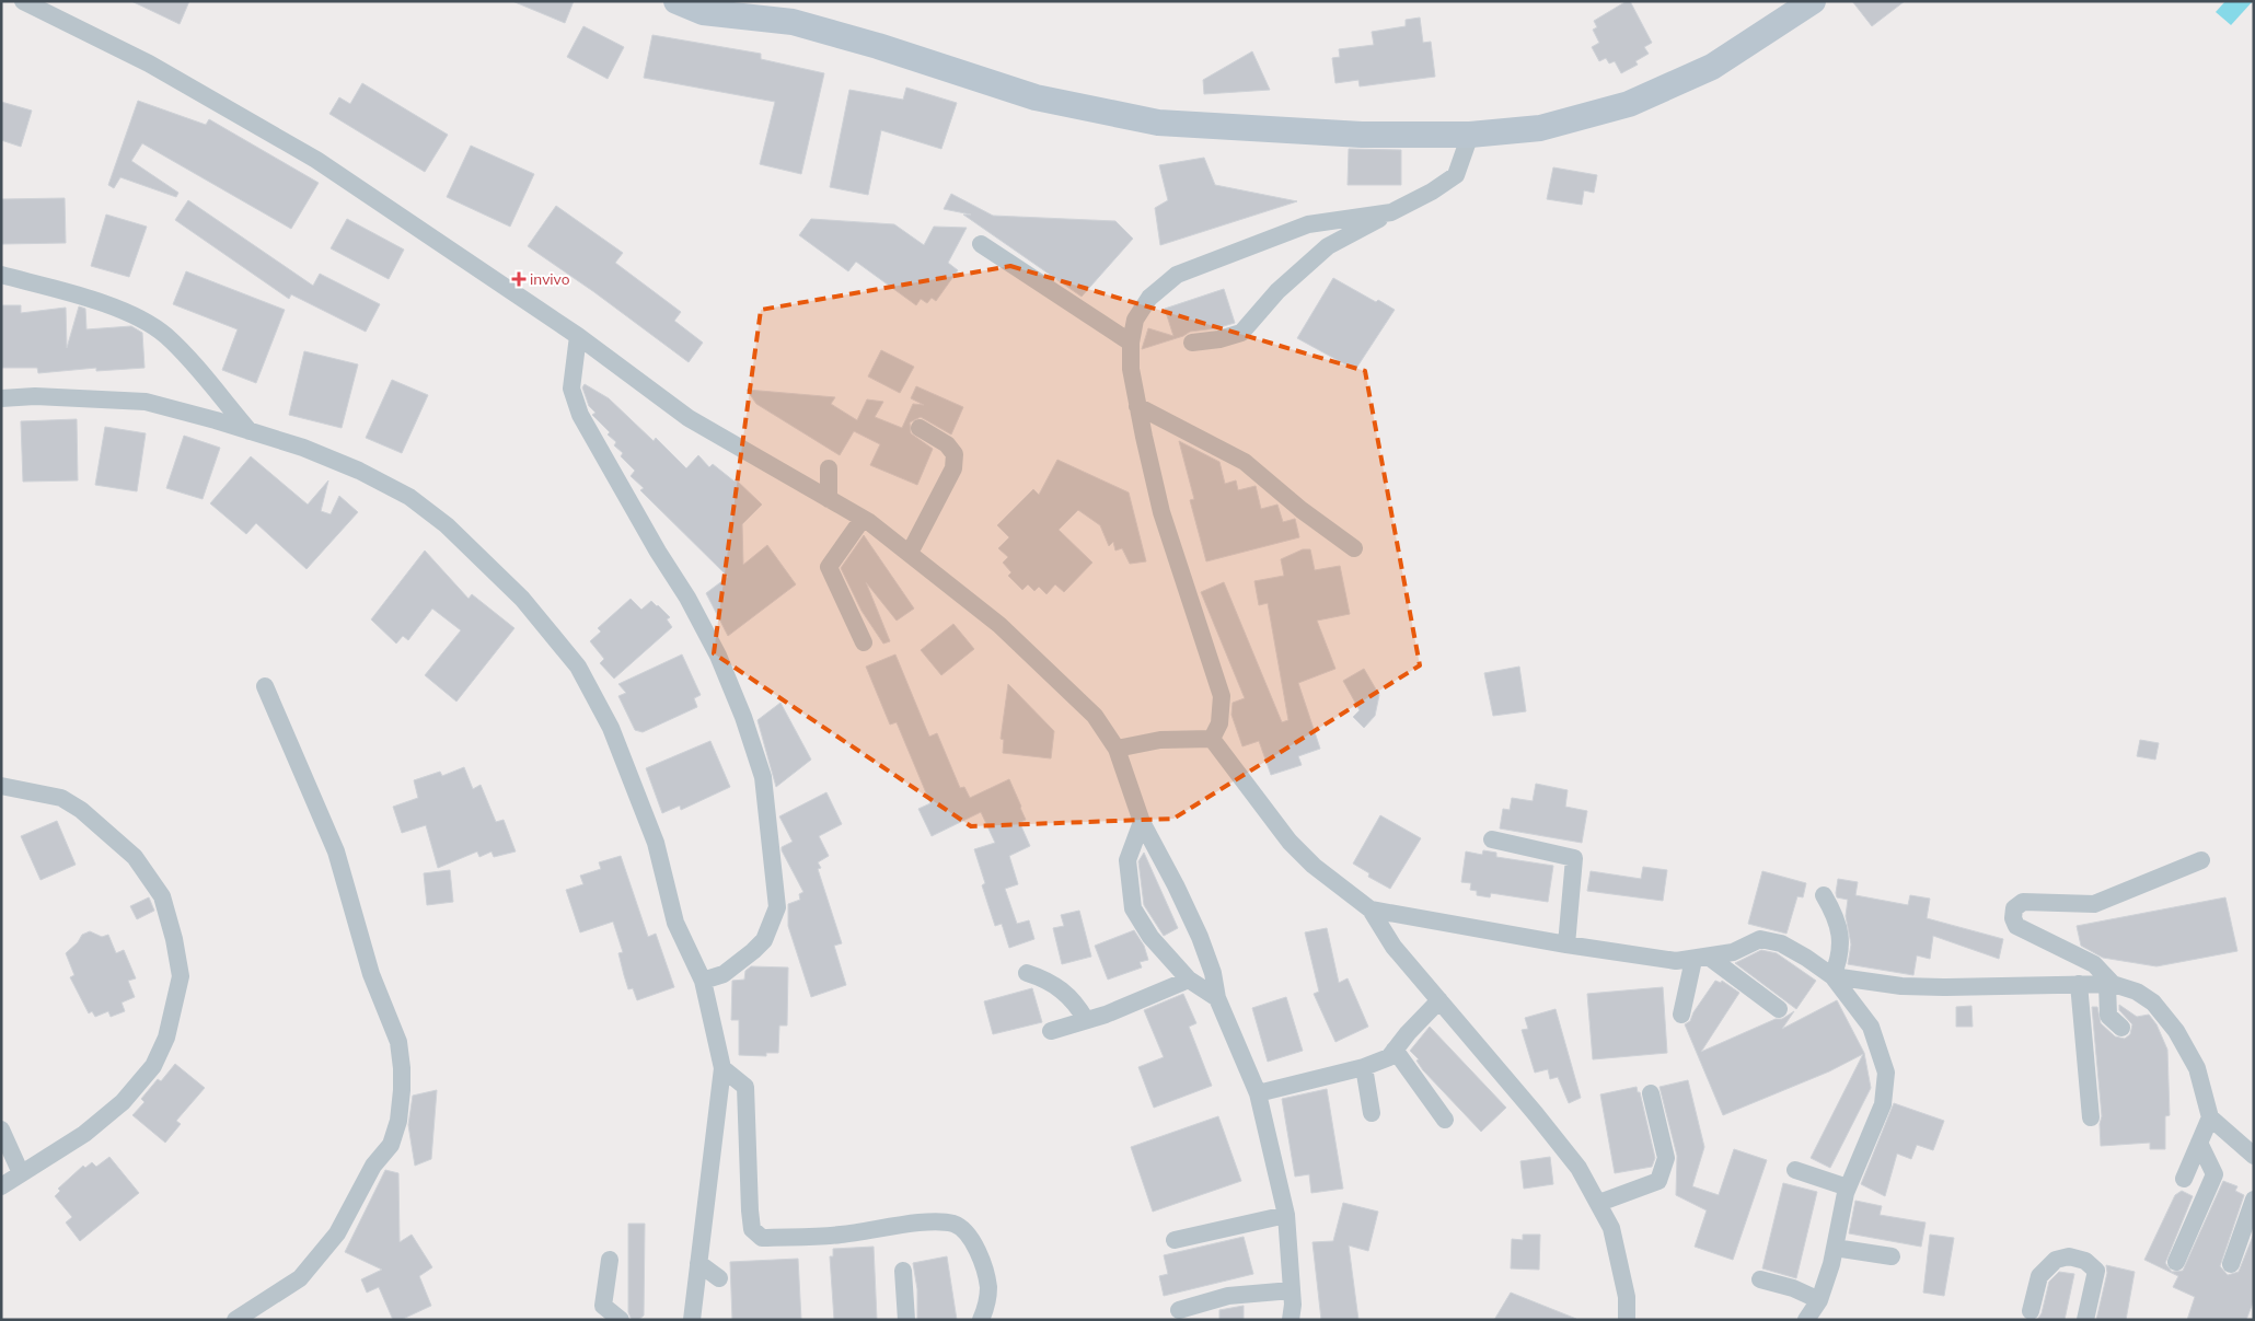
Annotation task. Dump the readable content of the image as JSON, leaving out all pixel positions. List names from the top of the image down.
{
  "places": {
    "health": ["invivo"]
  }
}
